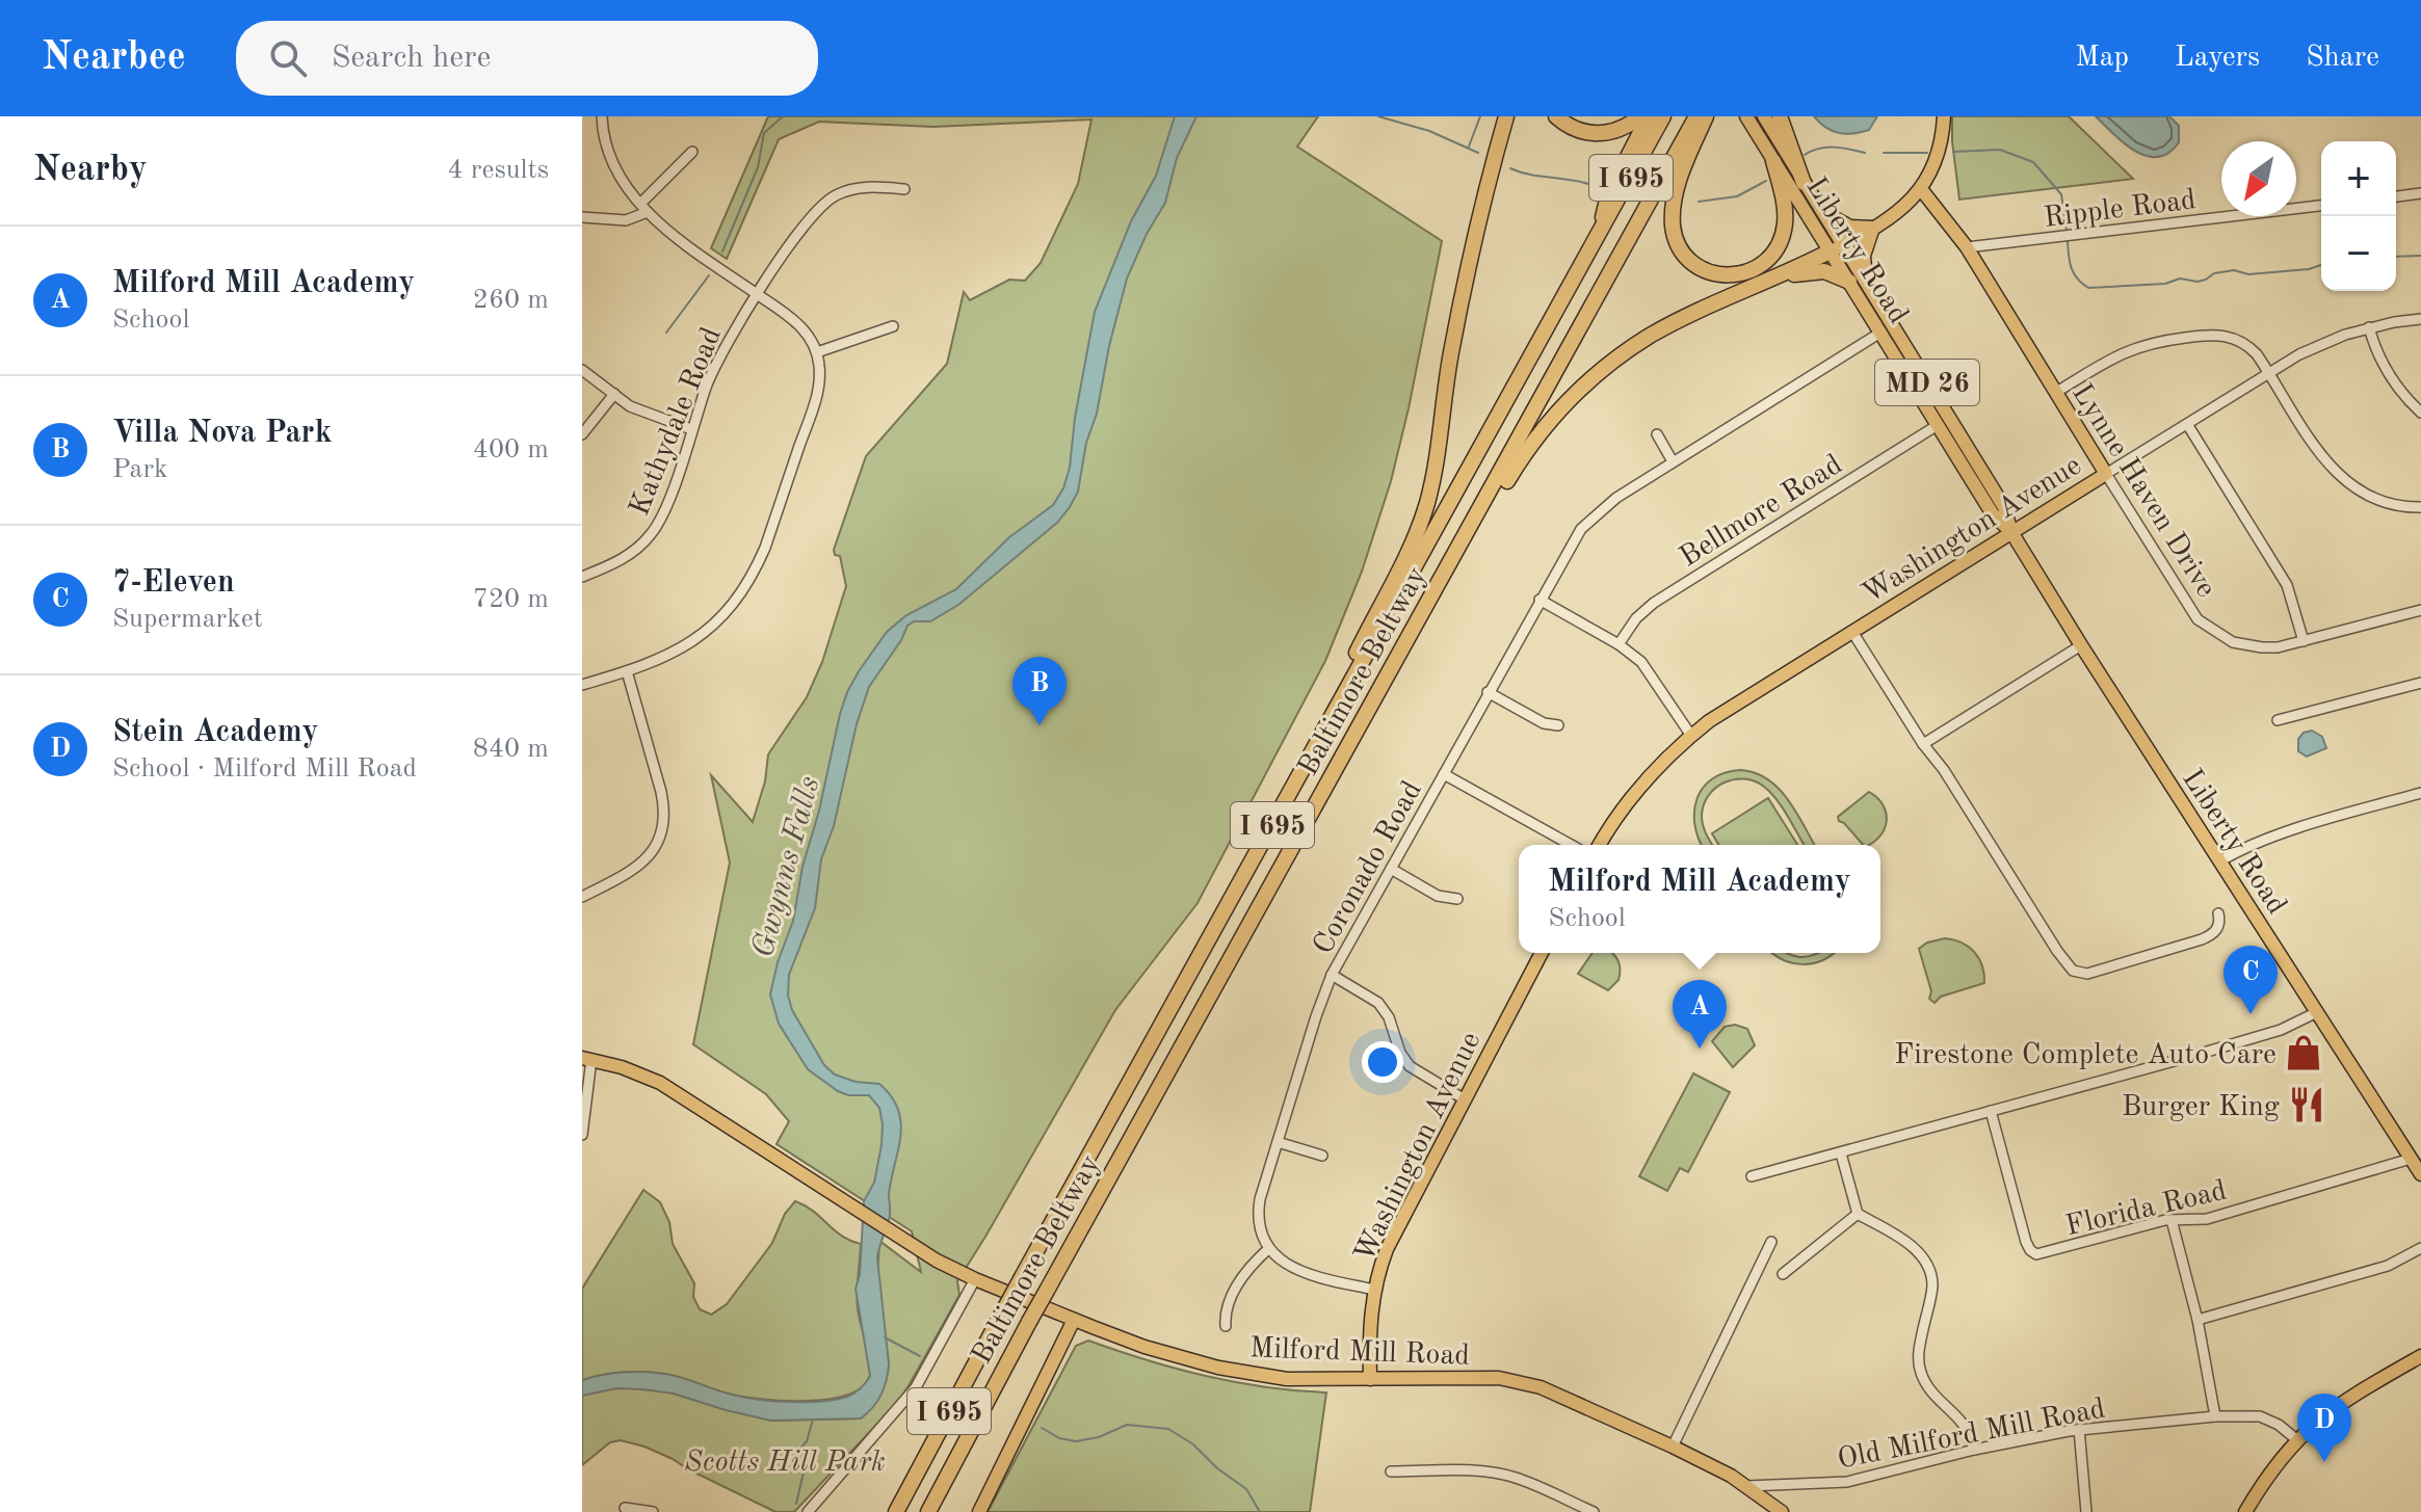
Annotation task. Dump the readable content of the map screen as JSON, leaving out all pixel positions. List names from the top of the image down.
{
  "streets": {
    "highway": ["I 695", "Baltimore Beltway"],
    "main road": [
      "Liberty Road",
      "MD 26",
      "Lynne Haven Drive",
      "Washington Avenue",
      "Milford Mill Road"
    ],
    "street": [
      "Ripple Road",
      "Kathydale Road",
      "Bellmore Road",
      "Coronado Road",
      "Florida Road",
      "Old Milford Mill Road"
    ]
  },
  "crossings": [
    ["Ripple Road", "Lynne Haven Drive"],
    ["Liberty Road", "Bellmore Road"],
    ["Liberty Road", "Washington Avenue"],
    ["Liberty Road", "Coronado Road"],
    ["Liberty Road", "Florida Road"],
    ["Lynne Haven Drive", "Washington Avenue"],
    ["Washington Avenue", "Milford Mill Road"],
    ["Milford Mill Road", "Old Milford Mill Road"]
  ],
  "water": ["Gwynns Falls"],
  "parks": ["Scotts Hill Park"],
  "places": {
    "shop": ["Firestone Complete Auto Care"],
    "restaurant": ["Burger King"]
  },
  "north": "bottom left",
  "page": {
    "header": "Nearbee",
    "search": "Search here",
    "nav": ["Map", "Layers", "Share"],
    "heading": ["Nearby", "4 results"],
    "map_buttons": ["+", "−"],
    "list": [
      {
        "mark": "A",
        "name": "Milford Mill Academy",
        "note": "School",
        "value": "260 m"
      },
      {
        "mark": "B",
        "name": "Villa Nova Park",
        "note": "Park",
        "value": "400 m"
      },
      {
        "mark": "C",
        "name": "7-Eleven",
        "note": "Supermarket",
        "value": "720 m"
      },
      {
        "mark": "D",
        "name": "Stein Academy",
        "note": "School · Milford Mill Road",
        "value": "840 m"
      }
    ],
    "pins": [
      "B",
      "C",
      "A",
      "D"
    ],
    "popup": ["Milford Mill Academy", "School"]
  }
}
